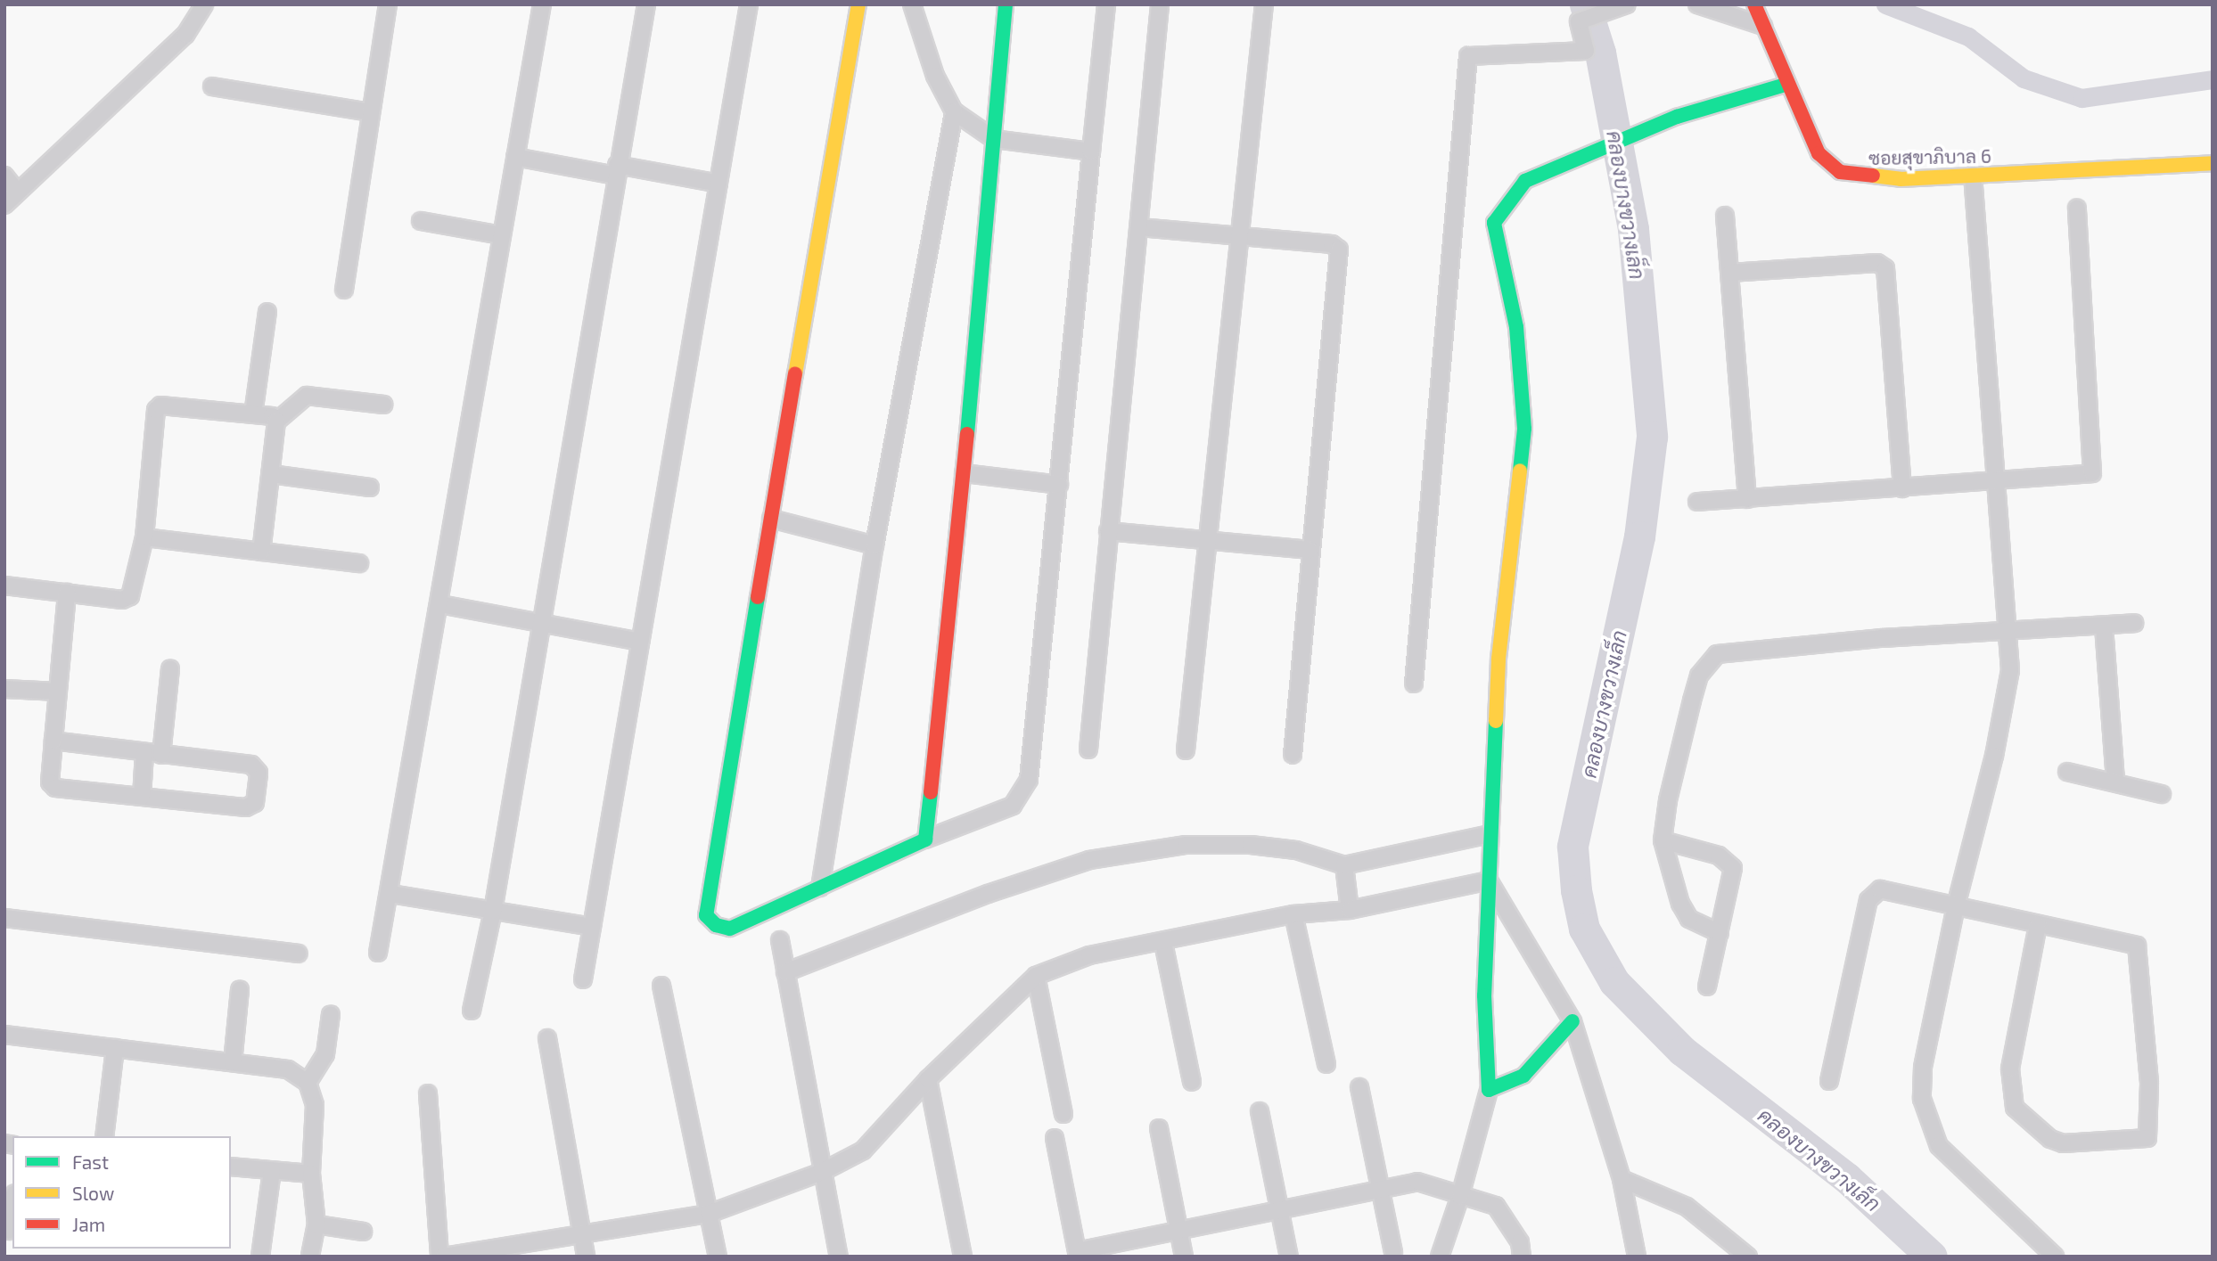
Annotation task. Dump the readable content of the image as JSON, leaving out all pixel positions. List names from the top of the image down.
{
  "streets": {
    "street": ["ซอยสุขาภิบาล 6"]
  },
  "water": ["คลองบางขวางเล็ก"],
  "legend": ["Fast", "Slow", "Jam"]
}
